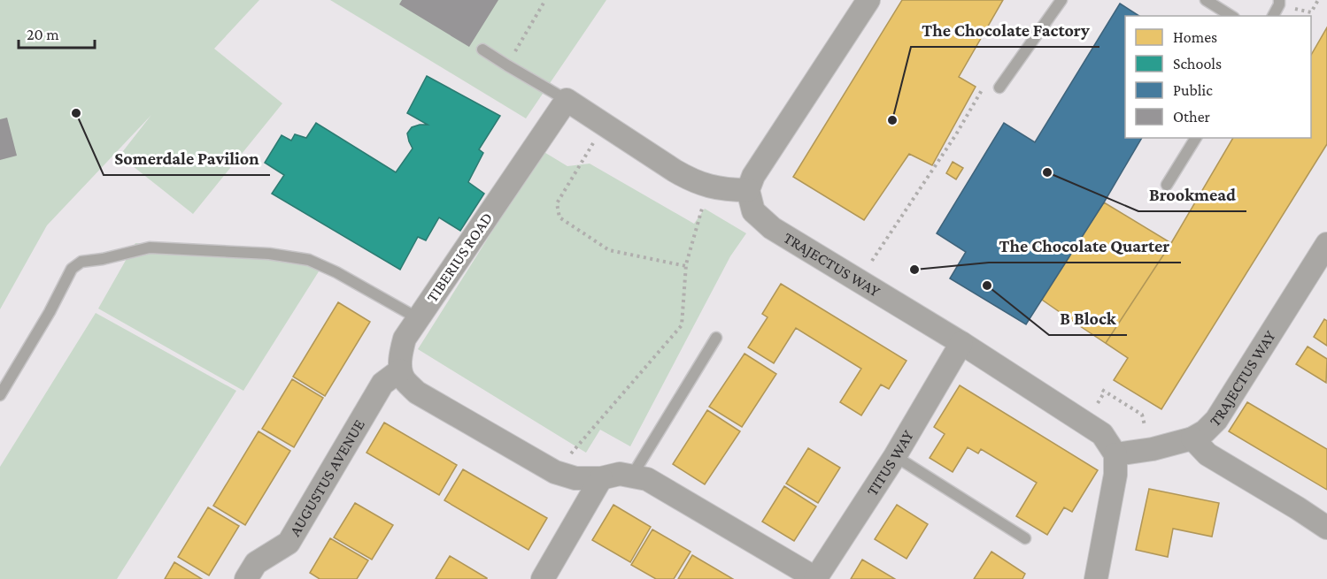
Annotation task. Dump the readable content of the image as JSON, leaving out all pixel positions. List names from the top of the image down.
{
  "streets": {
    "street": [
      "TIBERIUS ROAD",
      "TRAJECTUS WAY",
      "TITUS WAY",
      "AUGUSTUS AVENUE"
    ]
  },
  "crossings": [
    ["TIBERIUS ROAD", "AUGUSTUS AVENUE"],
    ["TRAJECTUS WAY", "TITUS WAY"]
  ],
  "places": [
    "Somerdale Pavilion",
    "The Chocolate Factory",
    "Brookmead",
    "The Chocolate Quarter",
    "B Block"
  ],
  "legend": [
    "Homes",
    "Schools",
    "Public",
    "Other"
  ],
  "scale_bar": "20 m"
}
